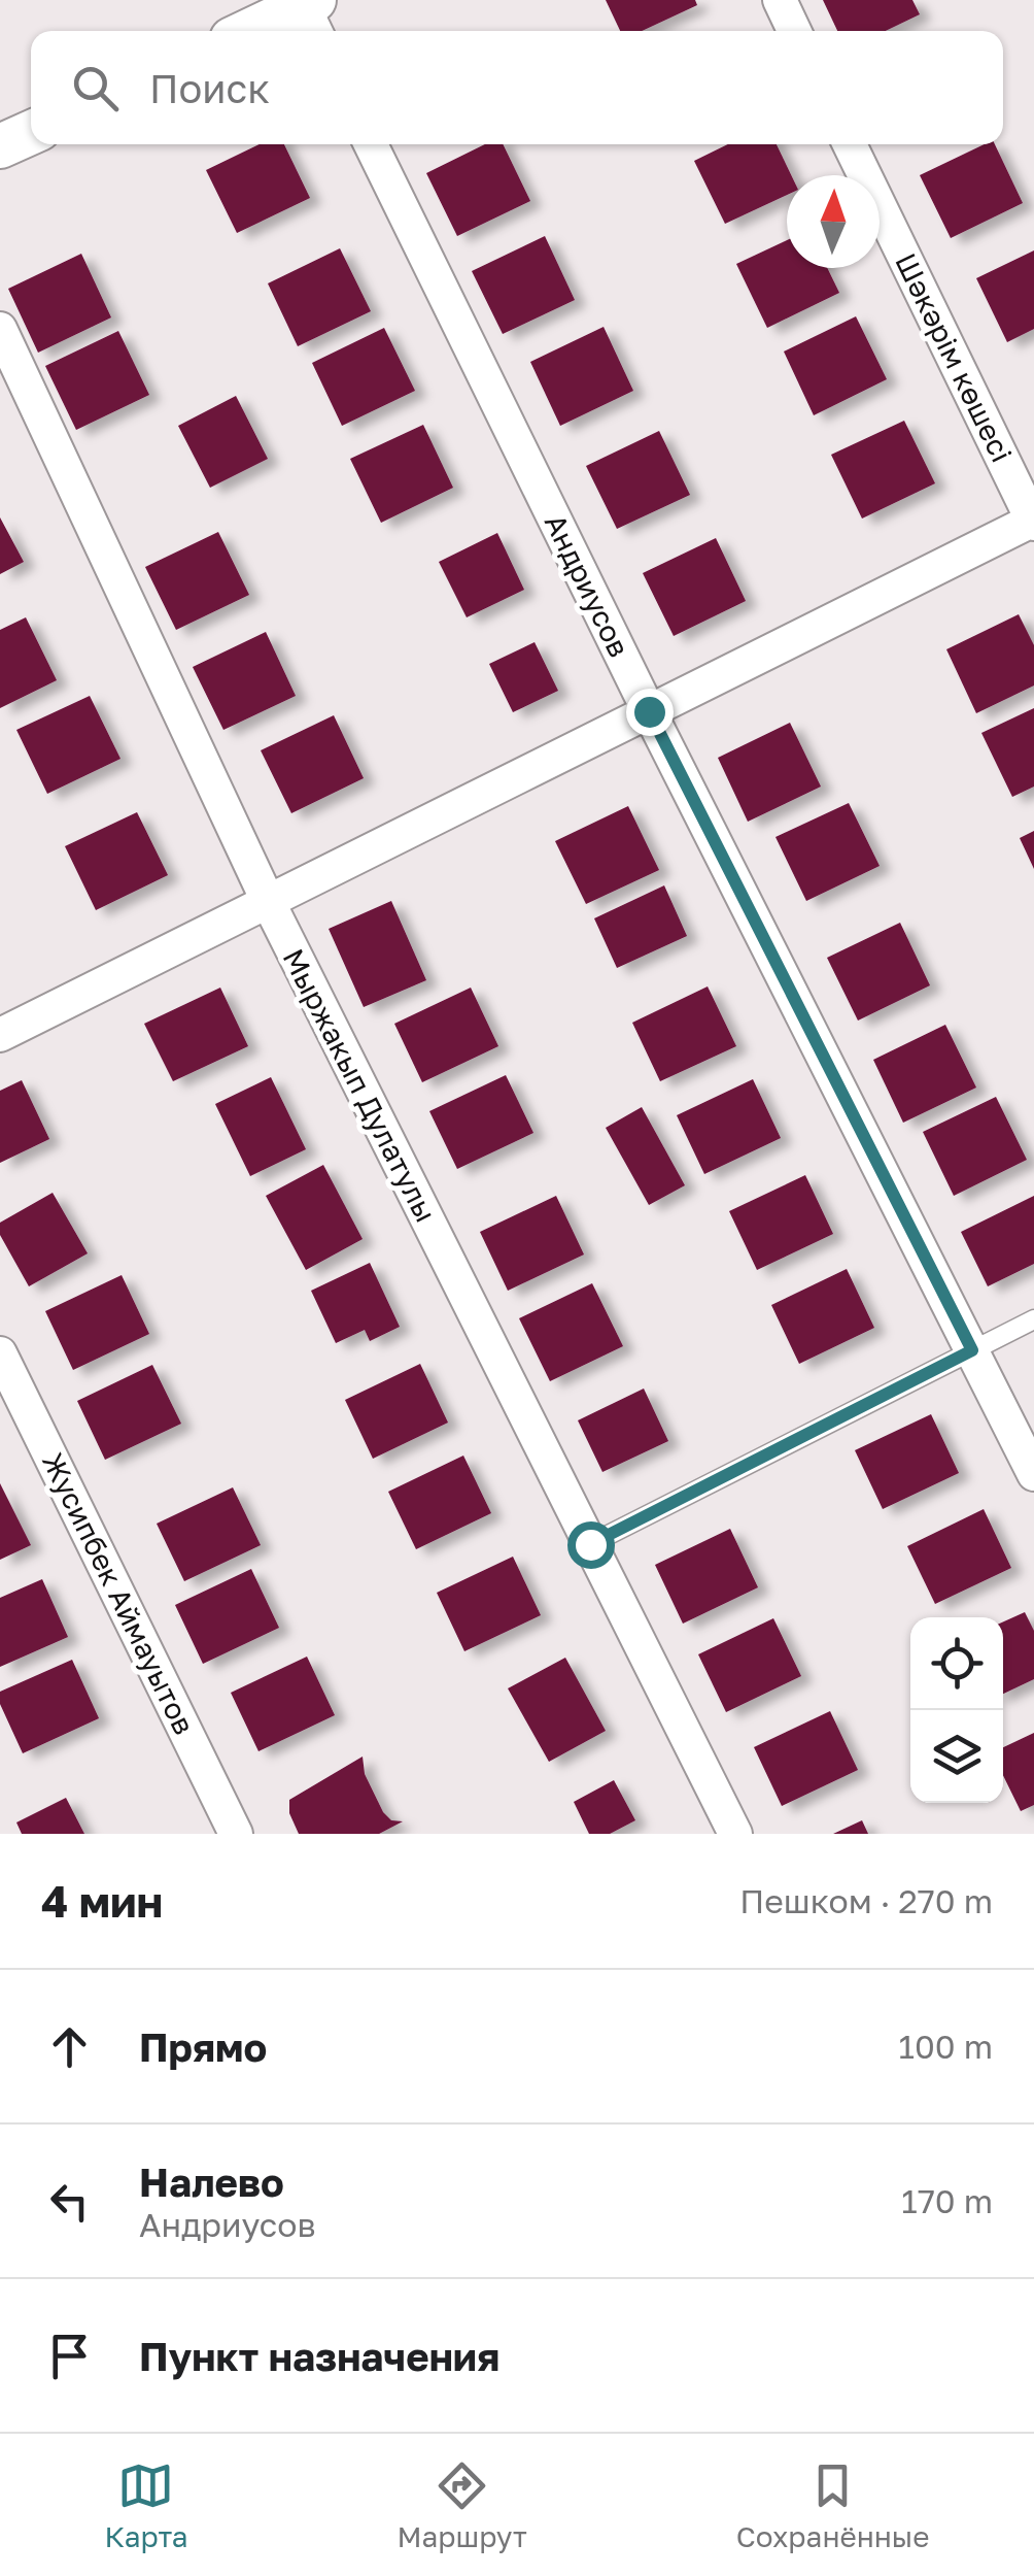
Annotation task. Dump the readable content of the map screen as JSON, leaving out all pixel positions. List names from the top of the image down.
{
  "streets": {
    "street": [
      "Шәкәрім көшесі",
      "Андриусов",
      "Мыржакып Дулатулы",
      "Жусипбек Аймауытов"
    ]
  },
  "north": "top",
  "page": {
    "search": "Поиск",
    "heading": ["4 мин", "Пешком · 270 m"],
    "list": [
      ["Прямо", "100 m"],
      ["Налево", "Андриусов", "170 m"],
      "Пункт назначения"
    ],
    "nav": ["Карта", "Маршрут", "Сохранённые"]
  }
}
